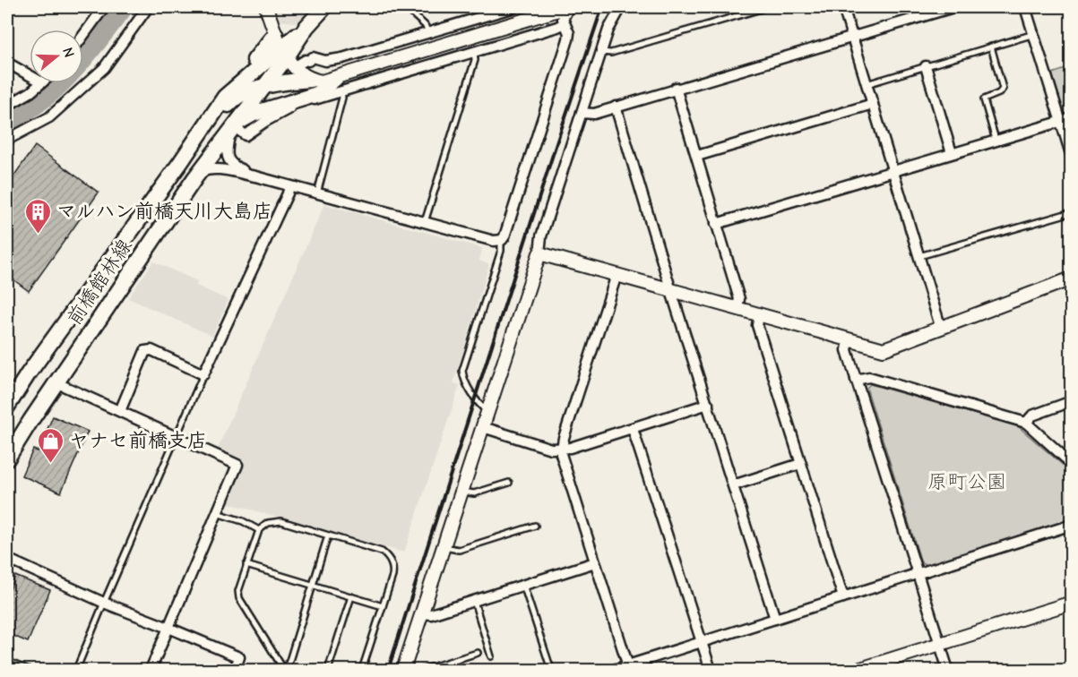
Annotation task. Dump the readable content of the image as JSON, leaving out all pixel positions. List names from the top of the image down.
{
  "streets": {
    "main road": ["前橋館林線"]
  },
  "parks": ["原町公園"],
  "places": {
    "building": ["マルハン前橋天川大島店"],
    "shop": ["ヤナセ前橋支店"]
  },
  "north": "right"
}
